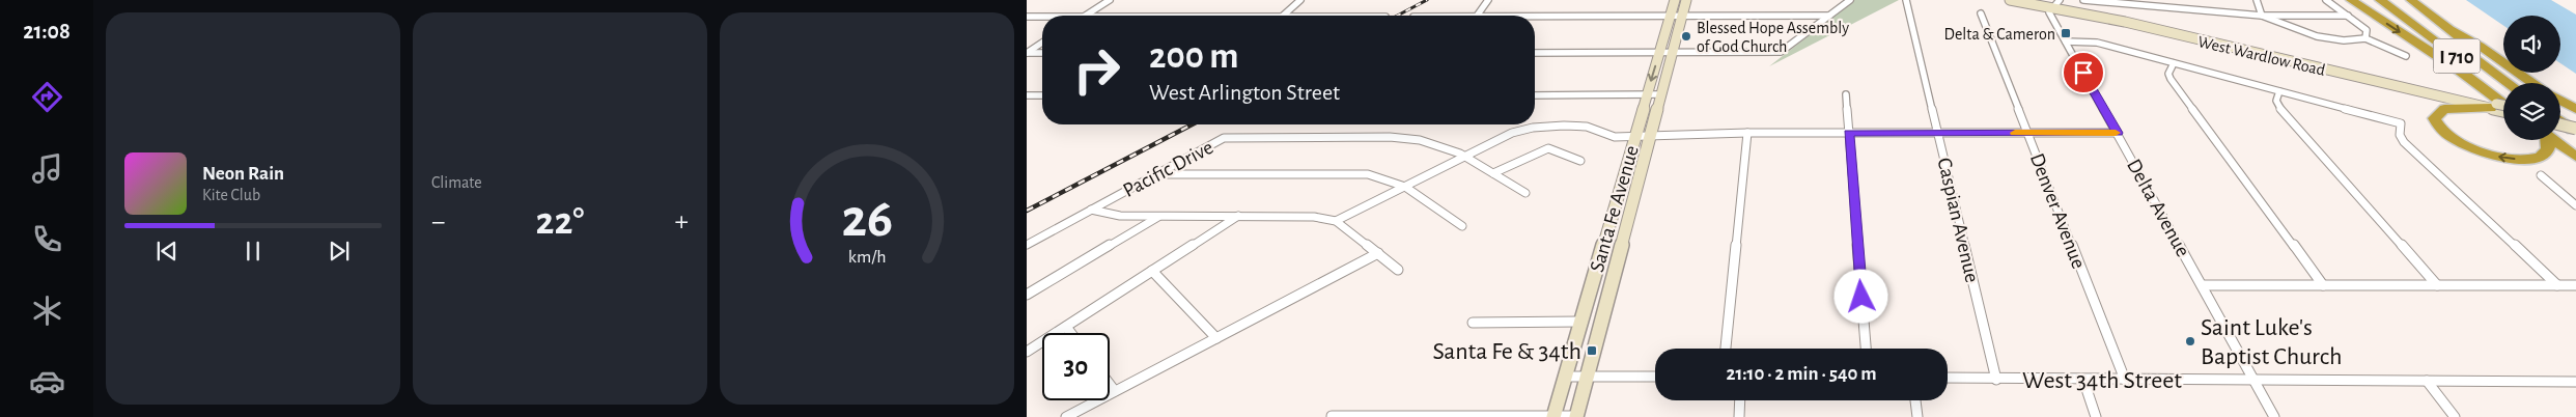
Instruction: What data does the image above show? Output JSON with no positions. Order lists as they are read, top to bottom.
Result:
{
  "streets": {
    "highway": ["I 710"],
    "main road": ["West Wardlow Road", "Santa Fe Avenue"],
    "street": [
      "Pacific Drive",
      "Delta Avenue",
      "Denver Avenue",
      "Caspian Avenue",
      "West 34th Street"
    ]
  },
  "crossings": [
    ["West Wardlow Road", "Delta Avenue"],
    ["Delta Avenue", "West 34th Street"],
    ["Denver Avenue", "West 34th Street"],
    ["Caspian Avenue", "West 34th Street"]
  ],
  "places": {
    "transit": ["Delta & Cameron", "Santa Fe & 34th"],
    "other": ["Blessed Hope Assembly of God Church", "Saint Luke's Baptist Church"]
  },
  "page": {
    "tabs": "21:08",
    "tile": "Climate",
    "turn": ["200 m", "West Arlington Street"],
    "song": ["Neon Rain", "Kite Club"],
    "heat": ["−", "22°", "+"],
    "limit": "30",
    "trip": "21:10 · 2 min · 540 m",
    "gauge": ["26", "km/h"]
  }
}
